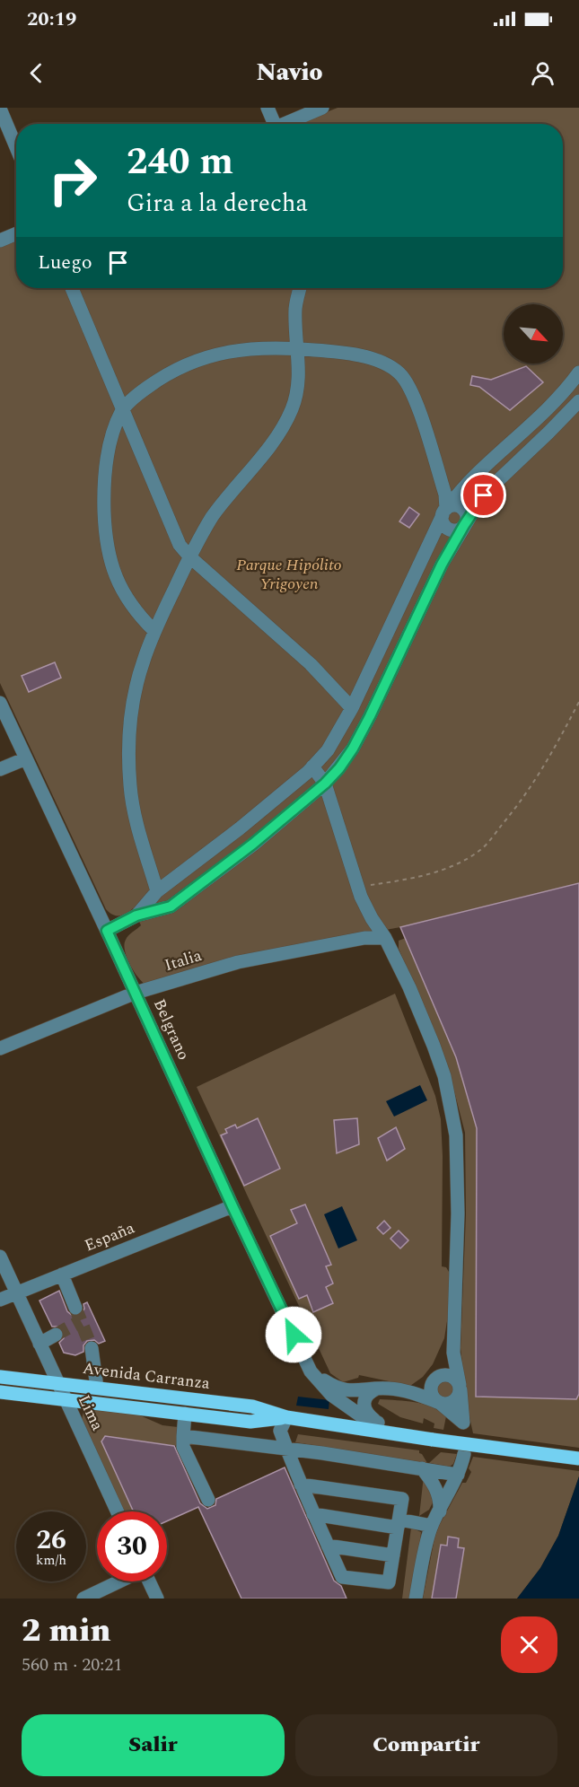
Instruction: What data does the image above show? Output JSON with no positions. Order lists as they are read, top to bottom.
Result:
{
  "streets": {
    "main road": ["Avenida Carranza"],
    "street": [
      "Italia",
      "Belgrano",
      "España",
      "Lima"
    ]
  },
  "crossings": [
    ["Italia", "Belgrano"],
    ["Belgrano", "España"],
    ["Belgrano", "Avenida Carranza"],
    ["España", "Lima"],
    ["Avenida Carranza", "Lima"]
  ],
  "parks": ["Parque Hipólito Yrigoyen"],
  "north": "bottom right",
  "page": {
    "status": "20:19",
    "header": "Navio",
    "turn": ["240 m", "Gira a la derecha"],
    "then": "Luego",
    "speed": "26 km/h",
    "limit": "30",
    "heading": ["2 min", "560 m · 20:21"],
    "buttons": ["Salir", "Compartir"]
  }
}
